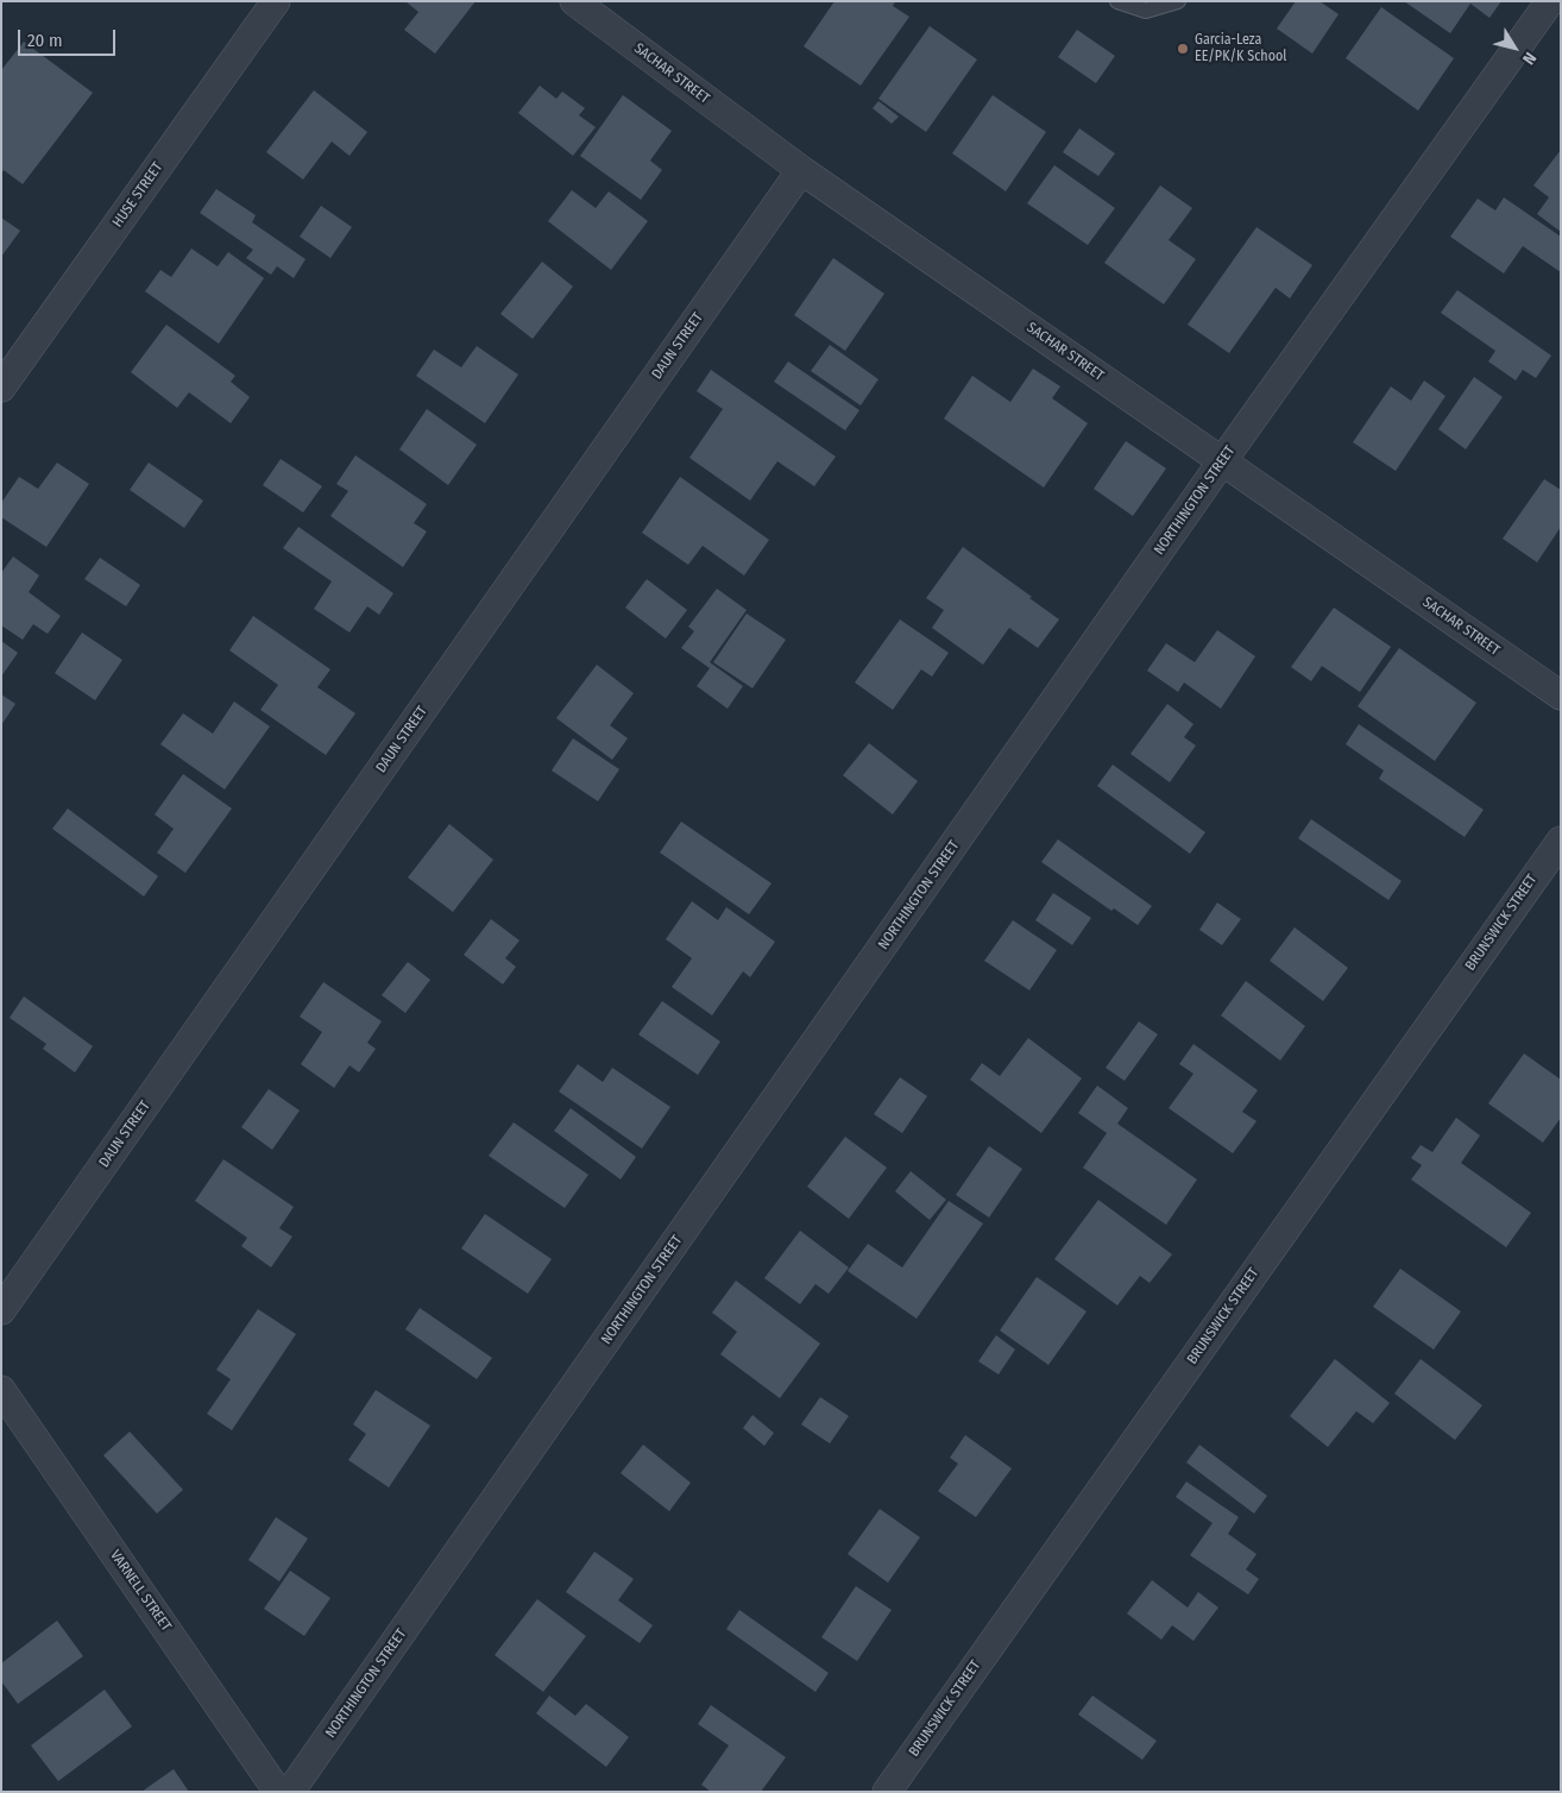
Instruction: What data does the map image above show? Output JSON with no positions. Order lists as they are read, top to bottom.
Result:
{
  "streets": {
    "street": [
      "SACHAR STREET",
      "HUSE STREET",
      "DAUN STREET",
      "NORTHINGTON STREET",
      "BRUNSWICK STREET",
      "VARNELL STREET"
    ]
  },
  "crossings": [
    ["SACHAR STREET", "DAUN STREET"],
    ["SACHAR STREET", "NORTHINGTON STREET"]
  ],
  "places": ["Garcia-Leza EE/PK/K School"],
  "scale_bar": "20 m",
  "north": "bottom right"
}
